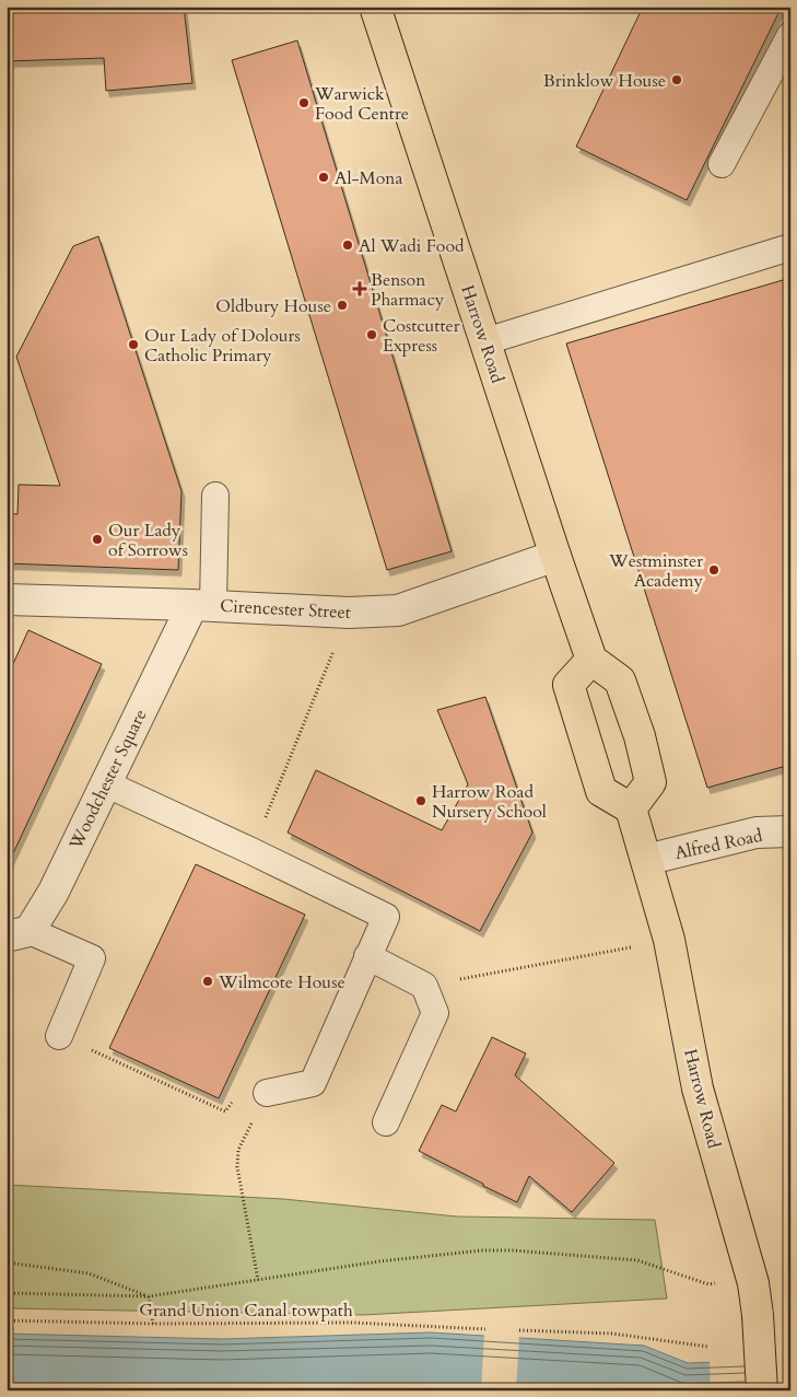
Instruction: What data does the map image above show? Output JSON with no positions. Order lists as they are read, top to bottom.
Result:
{
  "streets": {
    "main road": ["Harrow Road"],
    "street": ["Cirencester Street", "Woodchester Square", "Alfred Road"],
    "path": ["Grand Union Canal towpath"]
  },
  "crossings": [
    ["Harrow Road", "Cirencester Street"],
    ["Harrow Road", "Alfred Road"],
    ["Cirencester Street", "Woodchester Square"]
  ],
  "places": {
    "other": [
      "Brinklow House",
      "Warwick Food Centre",
      "Al-Mona",
      "Al Wadi Food",
      "Oldbury House",
      "Costcutter Express",
      "Our Lady of Dolours Catholic Primary",
      "Our Lady of Sorrows",
      "Westminster Academy",
      "Harrow Road Nursery School",
      "Wilmcote House"
    ],
    "health": ["Benson Pharmacy"]
  }
}
